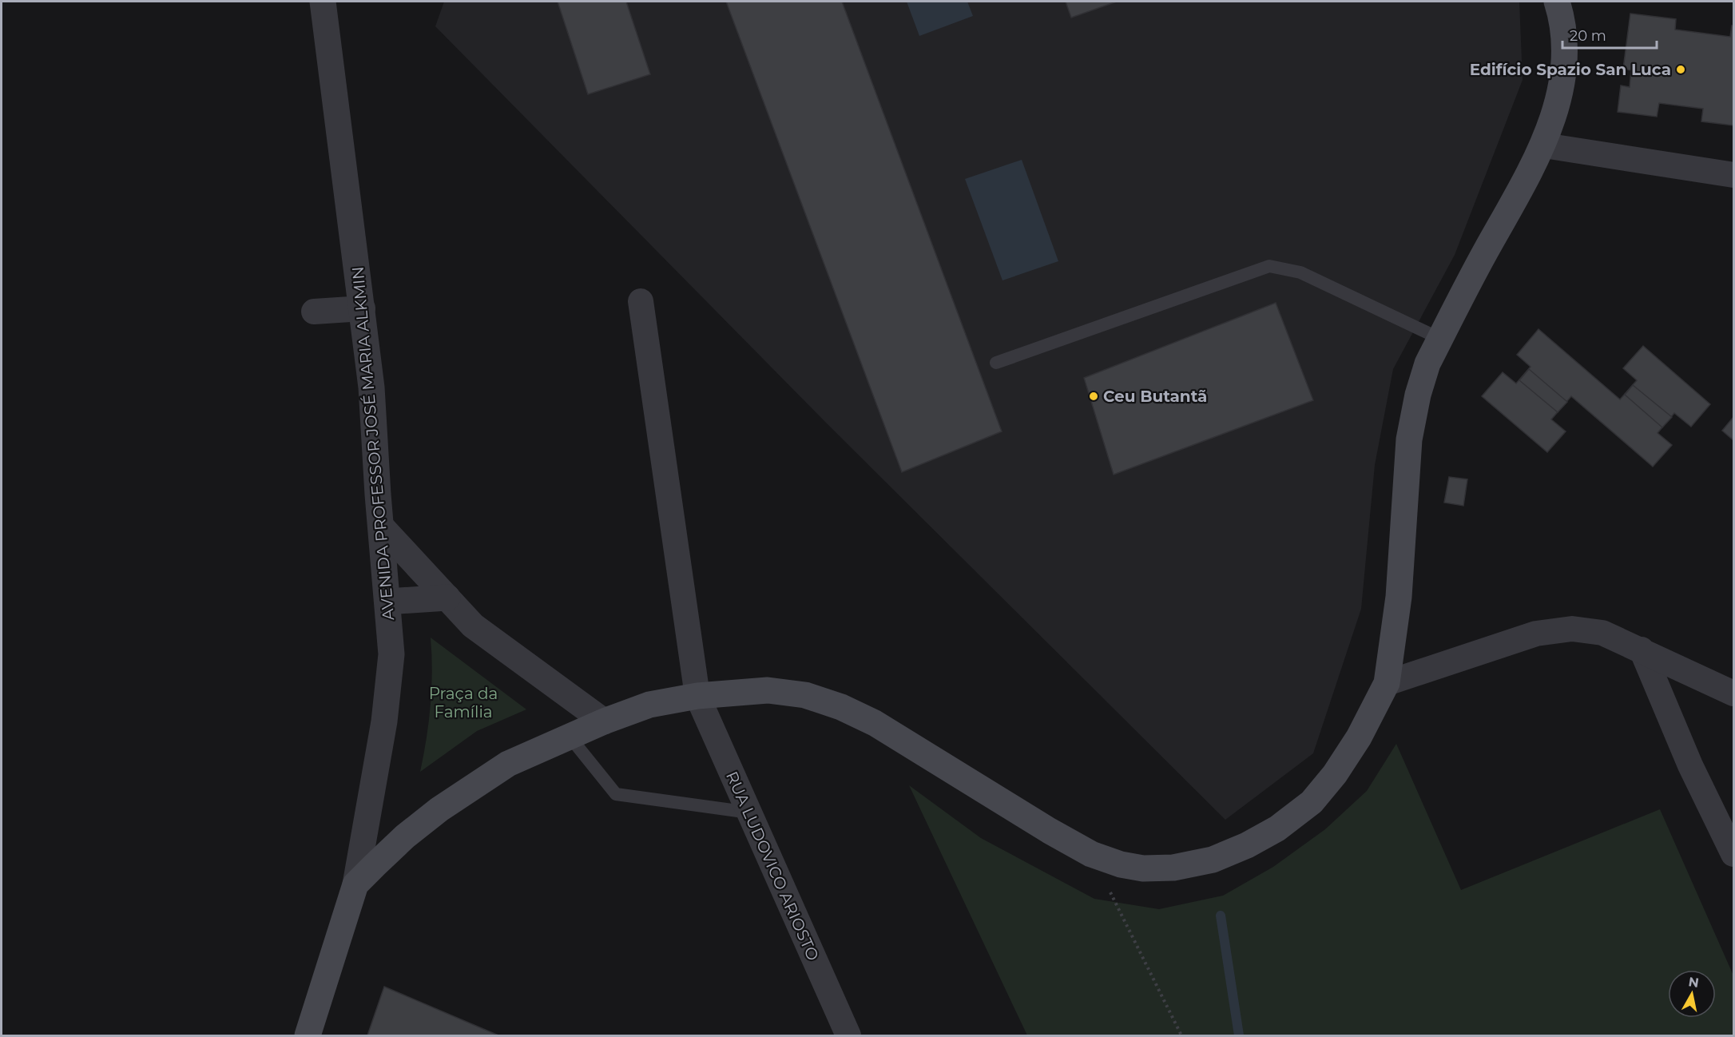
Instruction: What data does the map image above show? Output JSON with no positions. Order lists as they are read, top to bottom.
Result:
{
  "streets": {
    "street": ["AVENIDA PROFESSOR JOSÉ MARIA ALKMIN", "RUA LUDOVICO ARIOSTO"]
  },
  "parks": ["Praça da Família"],
  "places": ["Edifício Spazio San Luca", "Ceu Butantã"],
  "scale_bar": "20 m",
  "north": "top"
}
